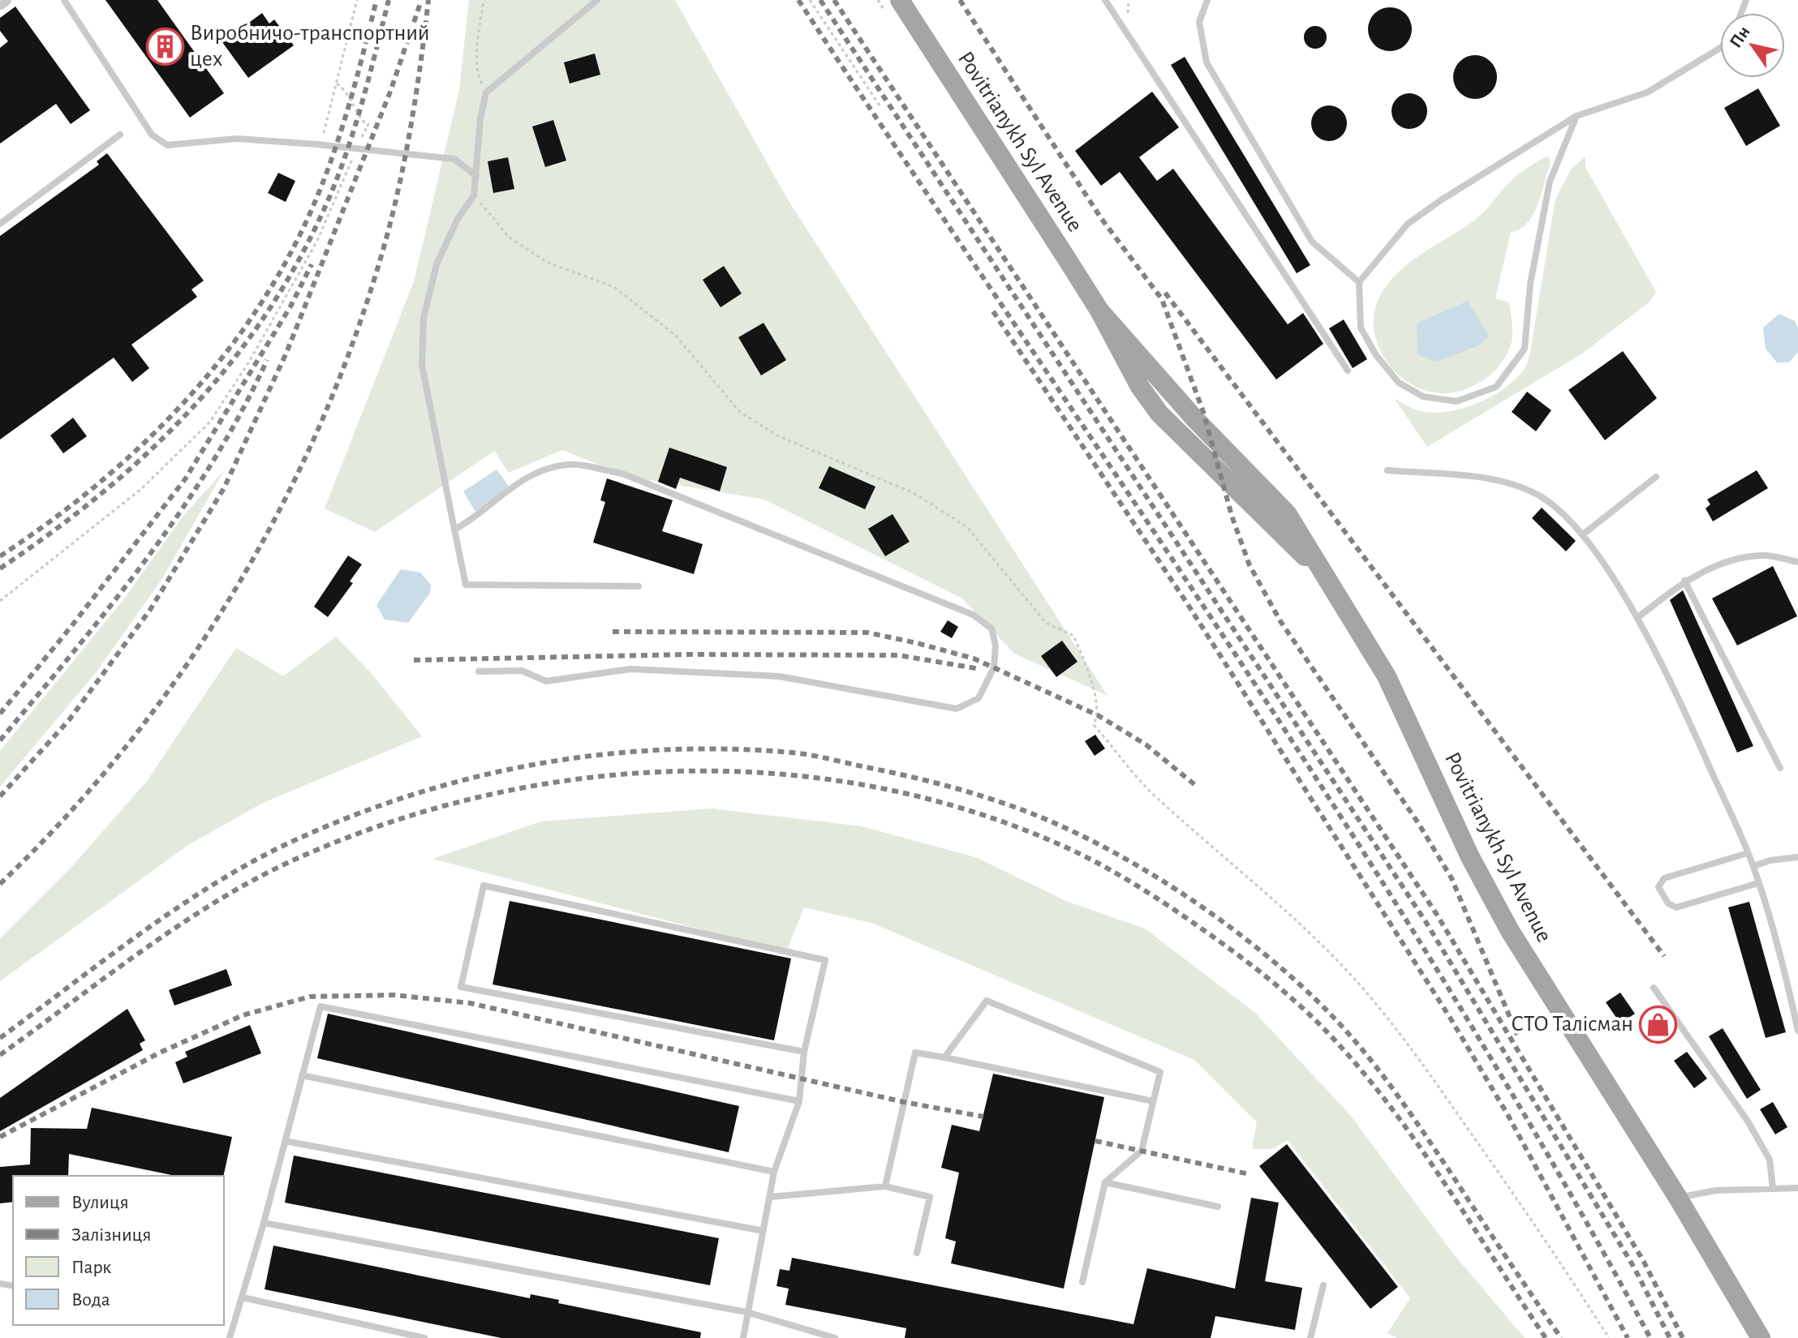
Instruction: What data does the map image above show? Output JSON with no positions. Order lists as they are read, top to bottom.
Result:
{
  "streets": {
    "main road": ["Povitrianykh Syl Avenue"]
  },
  "places": {
    "building": ["Виробничо-транспортний цех"],
    "shop": ["СТО Талісман"]
  },
  "legend": [
    "Вулиця",
    "Залізниця",
    "Парк",
    "Вода"
  ],
  "north": "top left"
}
